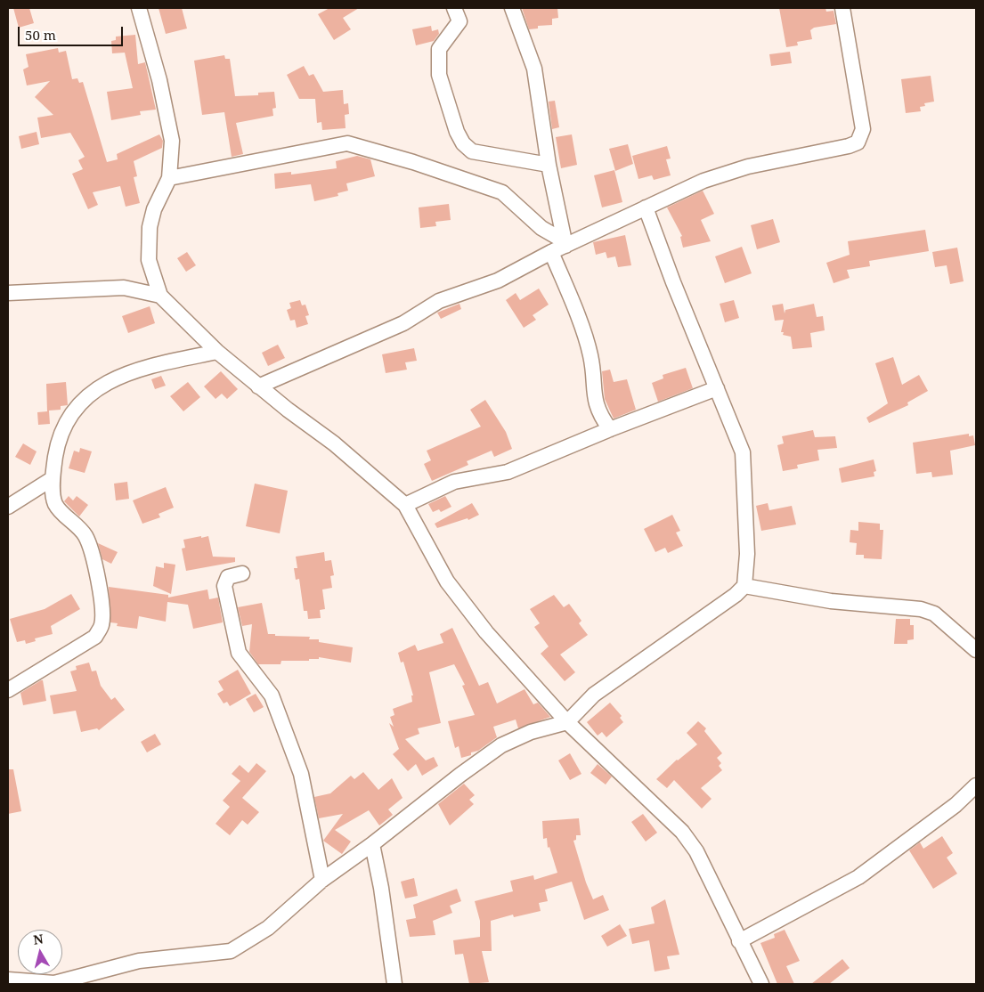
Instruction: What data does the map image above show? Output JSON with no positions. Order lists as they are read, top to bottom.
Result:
{
  "scale_bar": "50 m",
  "north": "top"
}
